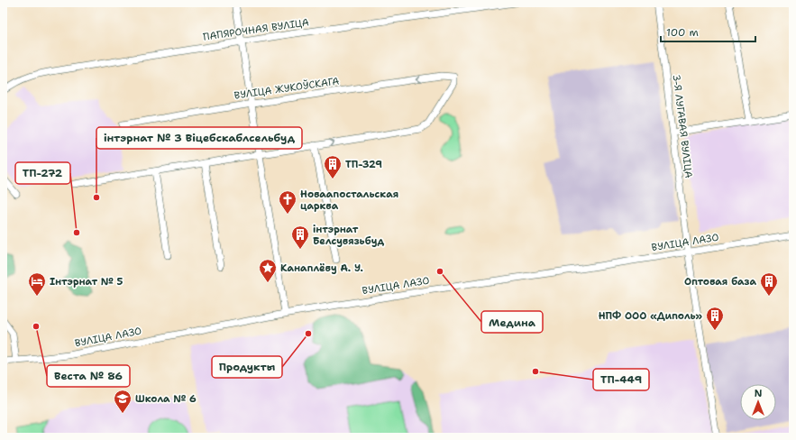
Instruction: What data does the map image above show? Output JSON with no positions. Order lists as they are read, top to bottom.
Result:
{
  "streets": {
    "street": [
      "ПАПЯРОЧНАЯ ВУЛІЦА",
      "ВУЛІЦА ЖУКОЎСКАГА",
      "3-Я ЛУГАВАЯ ВУЛІЦА",
      "ВУЛІЦА ЛАЗО"
    ]
  },
  "crossings": [
    ["3-Я ЛУГАВАЯ ВУЛІЦА", "ВУЛІЦА ЛАЗО"]
  ],
  "places": {
    "building": [
      "ТП-329",
      "інтэрнат Белсувязьбуд",
      "Оптовая база",
      "НПФ ООО «Диполь»"
    ],
    "other": [
      "інтэрнат № 3 Віцебскаблсельбуд",
      "ТП-272",
      "Медина",
      "Веста № 86",
      "Продукты",
      "ТП-449"
    ],
    "church": ["Новаапостальская царква"],
    "place": ["Канаплёву А. У."],
    "hotel": ["Інтэрнат № 5"],
    "school or university": ["Школа № 6"]
  },
  "scale_bar": "100 m",
  "north": "top"
}
